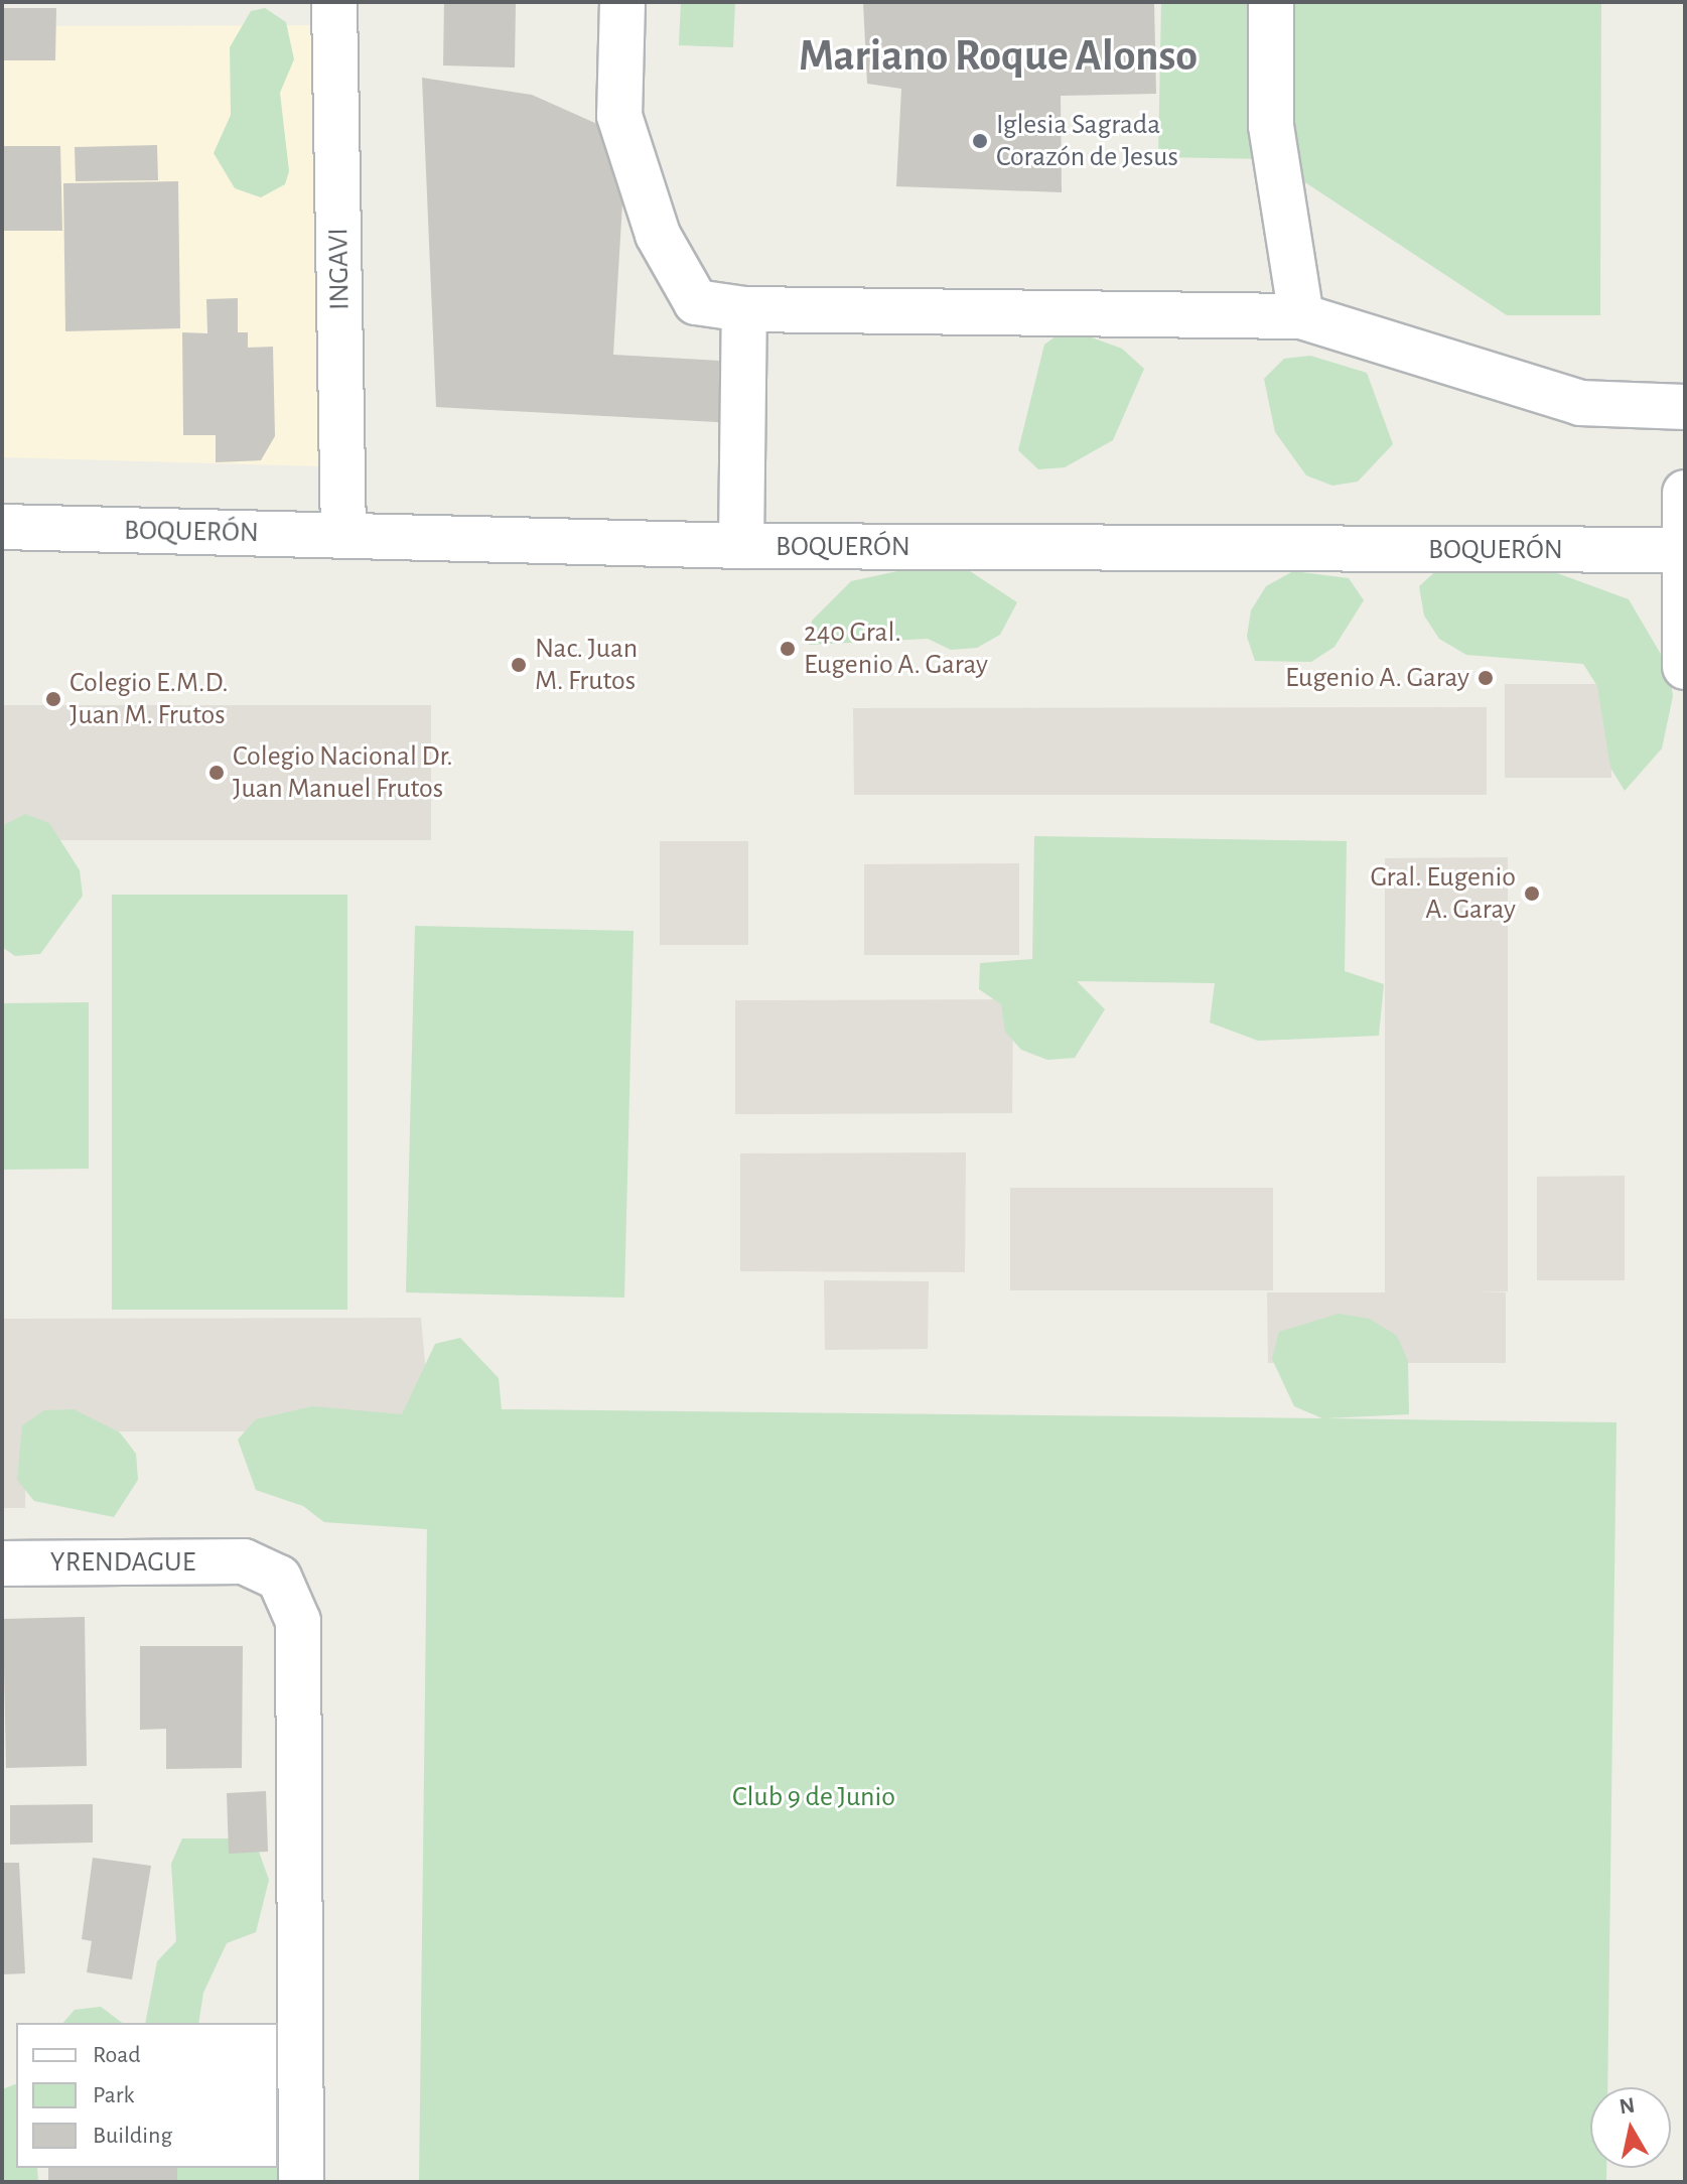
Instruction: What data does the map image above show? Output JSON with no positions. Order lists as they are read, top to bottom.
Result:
{
  "streets": {
    "street": ["INGAVI", "BOQUERÓN", "YRENDAGUE"]
  },
  "crossings": [
    ["INGAVI", "BOQUERÓN"]
  ],
  "districts": ["Mariano Roque Alonso"],
  "parks": ["Club 9 de Junio"],
  "places": [
    "Iglesia Sagrada Corazón de Jesus",
    "240 Gral. Eugenio A. Garay",
    "Nac. Juan M. Frutos",
    "Eugenio A. Garay",
    "Colegio E.M.D. Juan M. Frutos",
    "Colegio Nacional Dr. Juan Manuel Frutos",
    "Gral. Eugenio A. Garay"
  ],
  "legend": ["Road", "Park", "Building"],
  "north": "top"
}
